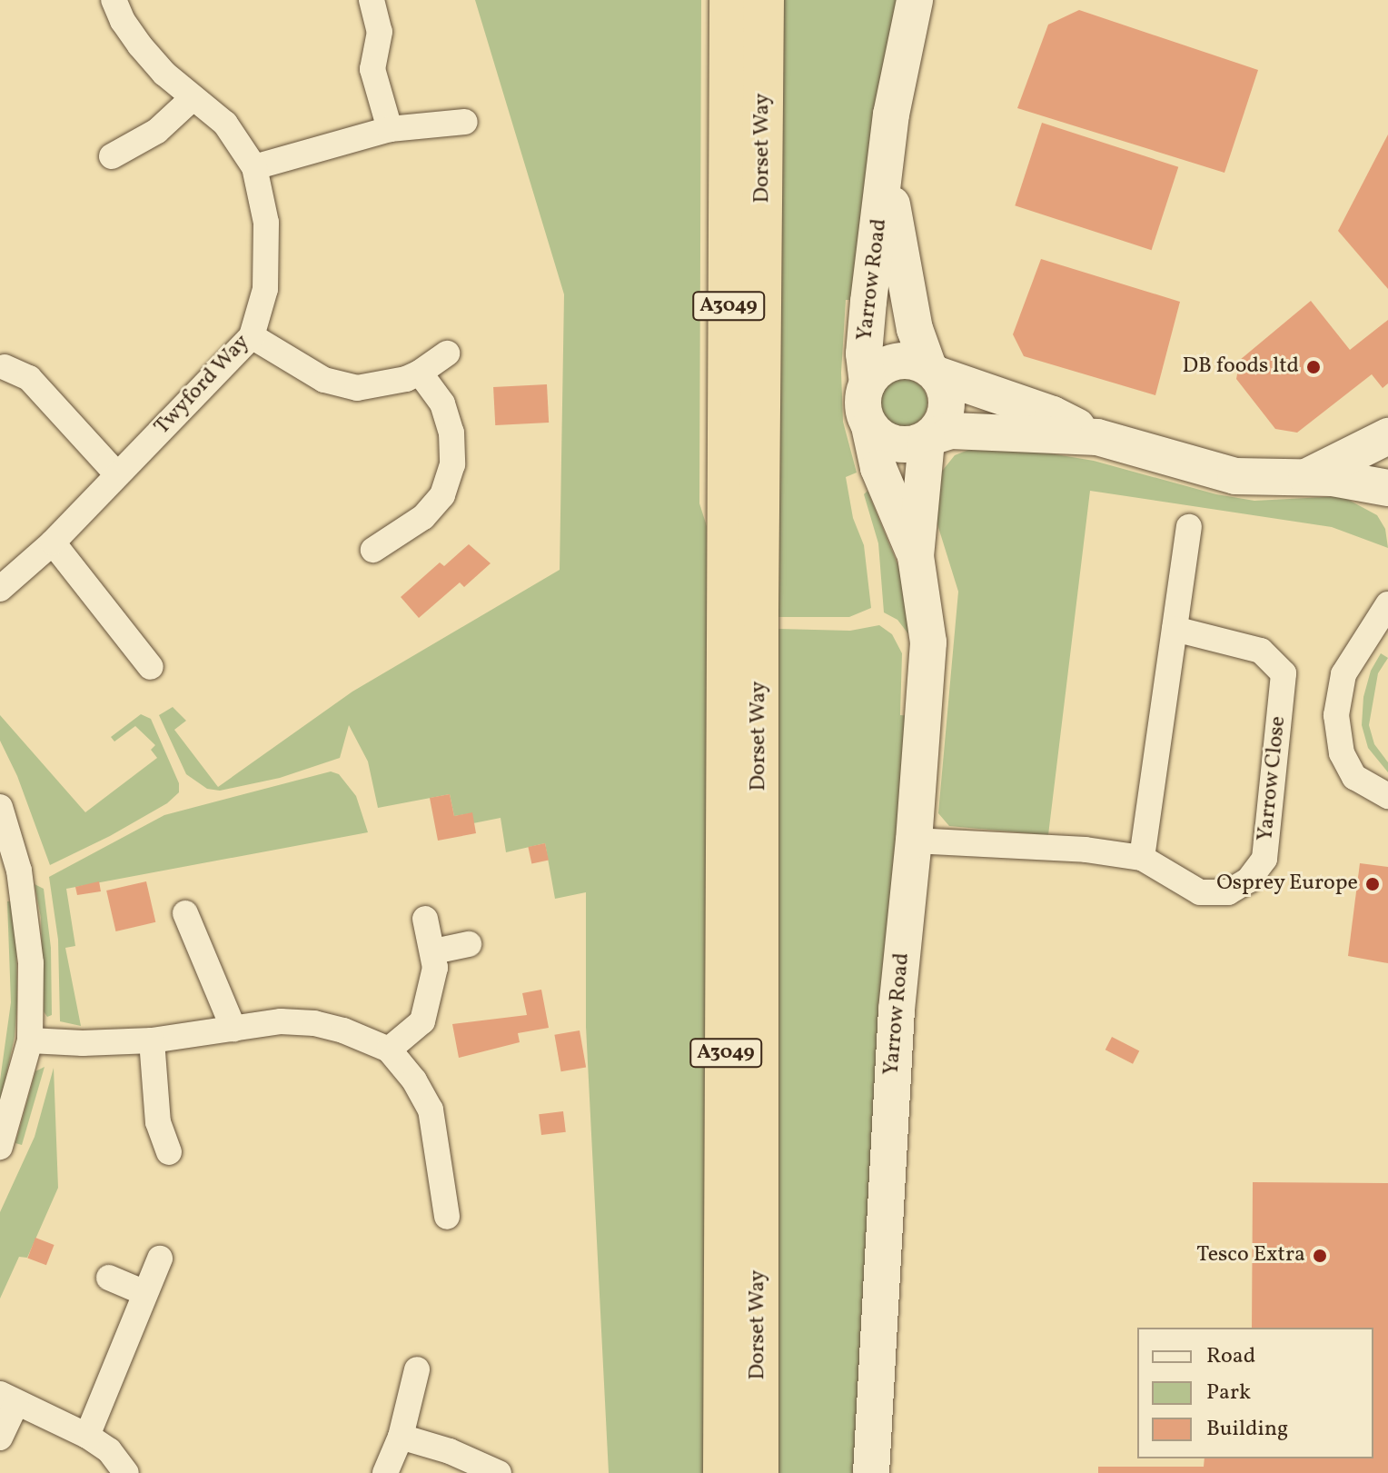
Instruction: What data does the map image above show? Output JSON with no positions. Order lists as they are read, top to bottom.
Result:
{
  "streets": {
    "highway": ["Dorset Way", "A3049"],
    "street": ["Yarrow Road", "Twyford Way", "Yarrow Close"]
  },
  "crossings": [
    ["Yarrow Road", "Yarrow Close"]
  ],
  "places": ["DB foods ltd", "Osprey Europe", "Tesco Extra"],
  "legend": ["Road", "Park", "Building"]
}
